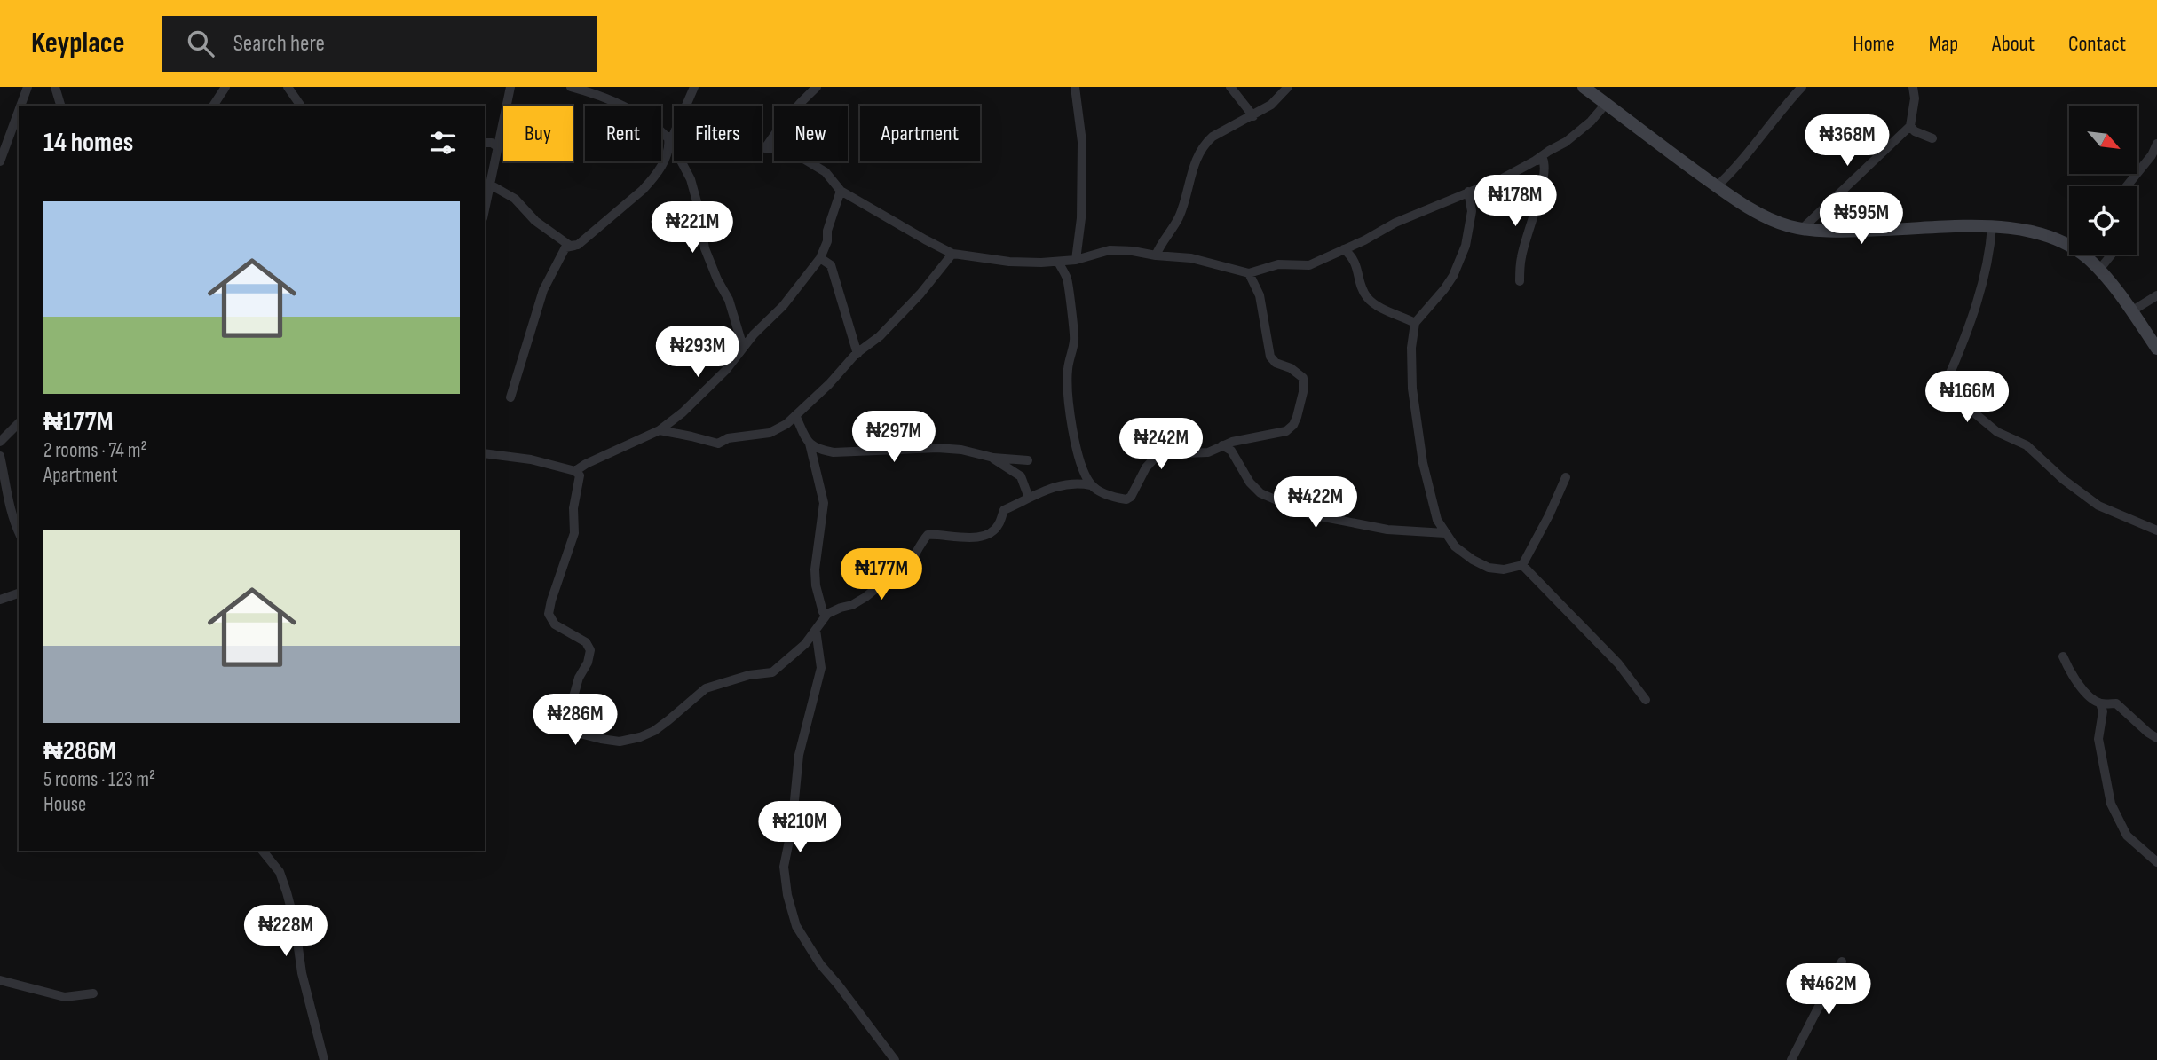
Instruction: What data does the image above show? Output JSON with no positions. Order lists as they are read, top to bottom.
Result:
{
  "north": "bottom right",
  "page": {
    "header": "Keyplace",
    "search": "Search here",
    "nav": [
      "Home",
      "Map",
      "About",
      "Contact"
    ],
    "chip": [
      "Buy",
      "Rent",
      "Filters",
      "New",
      "Apartment"
    ],
    "heading": "14 homes",
    "price": [
      "₦368M",
      "₦178M",
      "₦595M",
      "₦221M",
      "₦293M",
      "₦166M",
      "₦297M",
      "₦242M",
      "₦422M",
      "₦177M",
      "₦286M",
      "₦210M",
      "₦228M",
      "₦462M"
    ],
    "list": [
      {
        "name": "₦177M",
        "note": "2 rooms · 74 m² · Apartment"
      },
      {
        "name": "₦286M",
        "note": "5 rooms · 123 m² · House"
      }
    ]
  }
}
